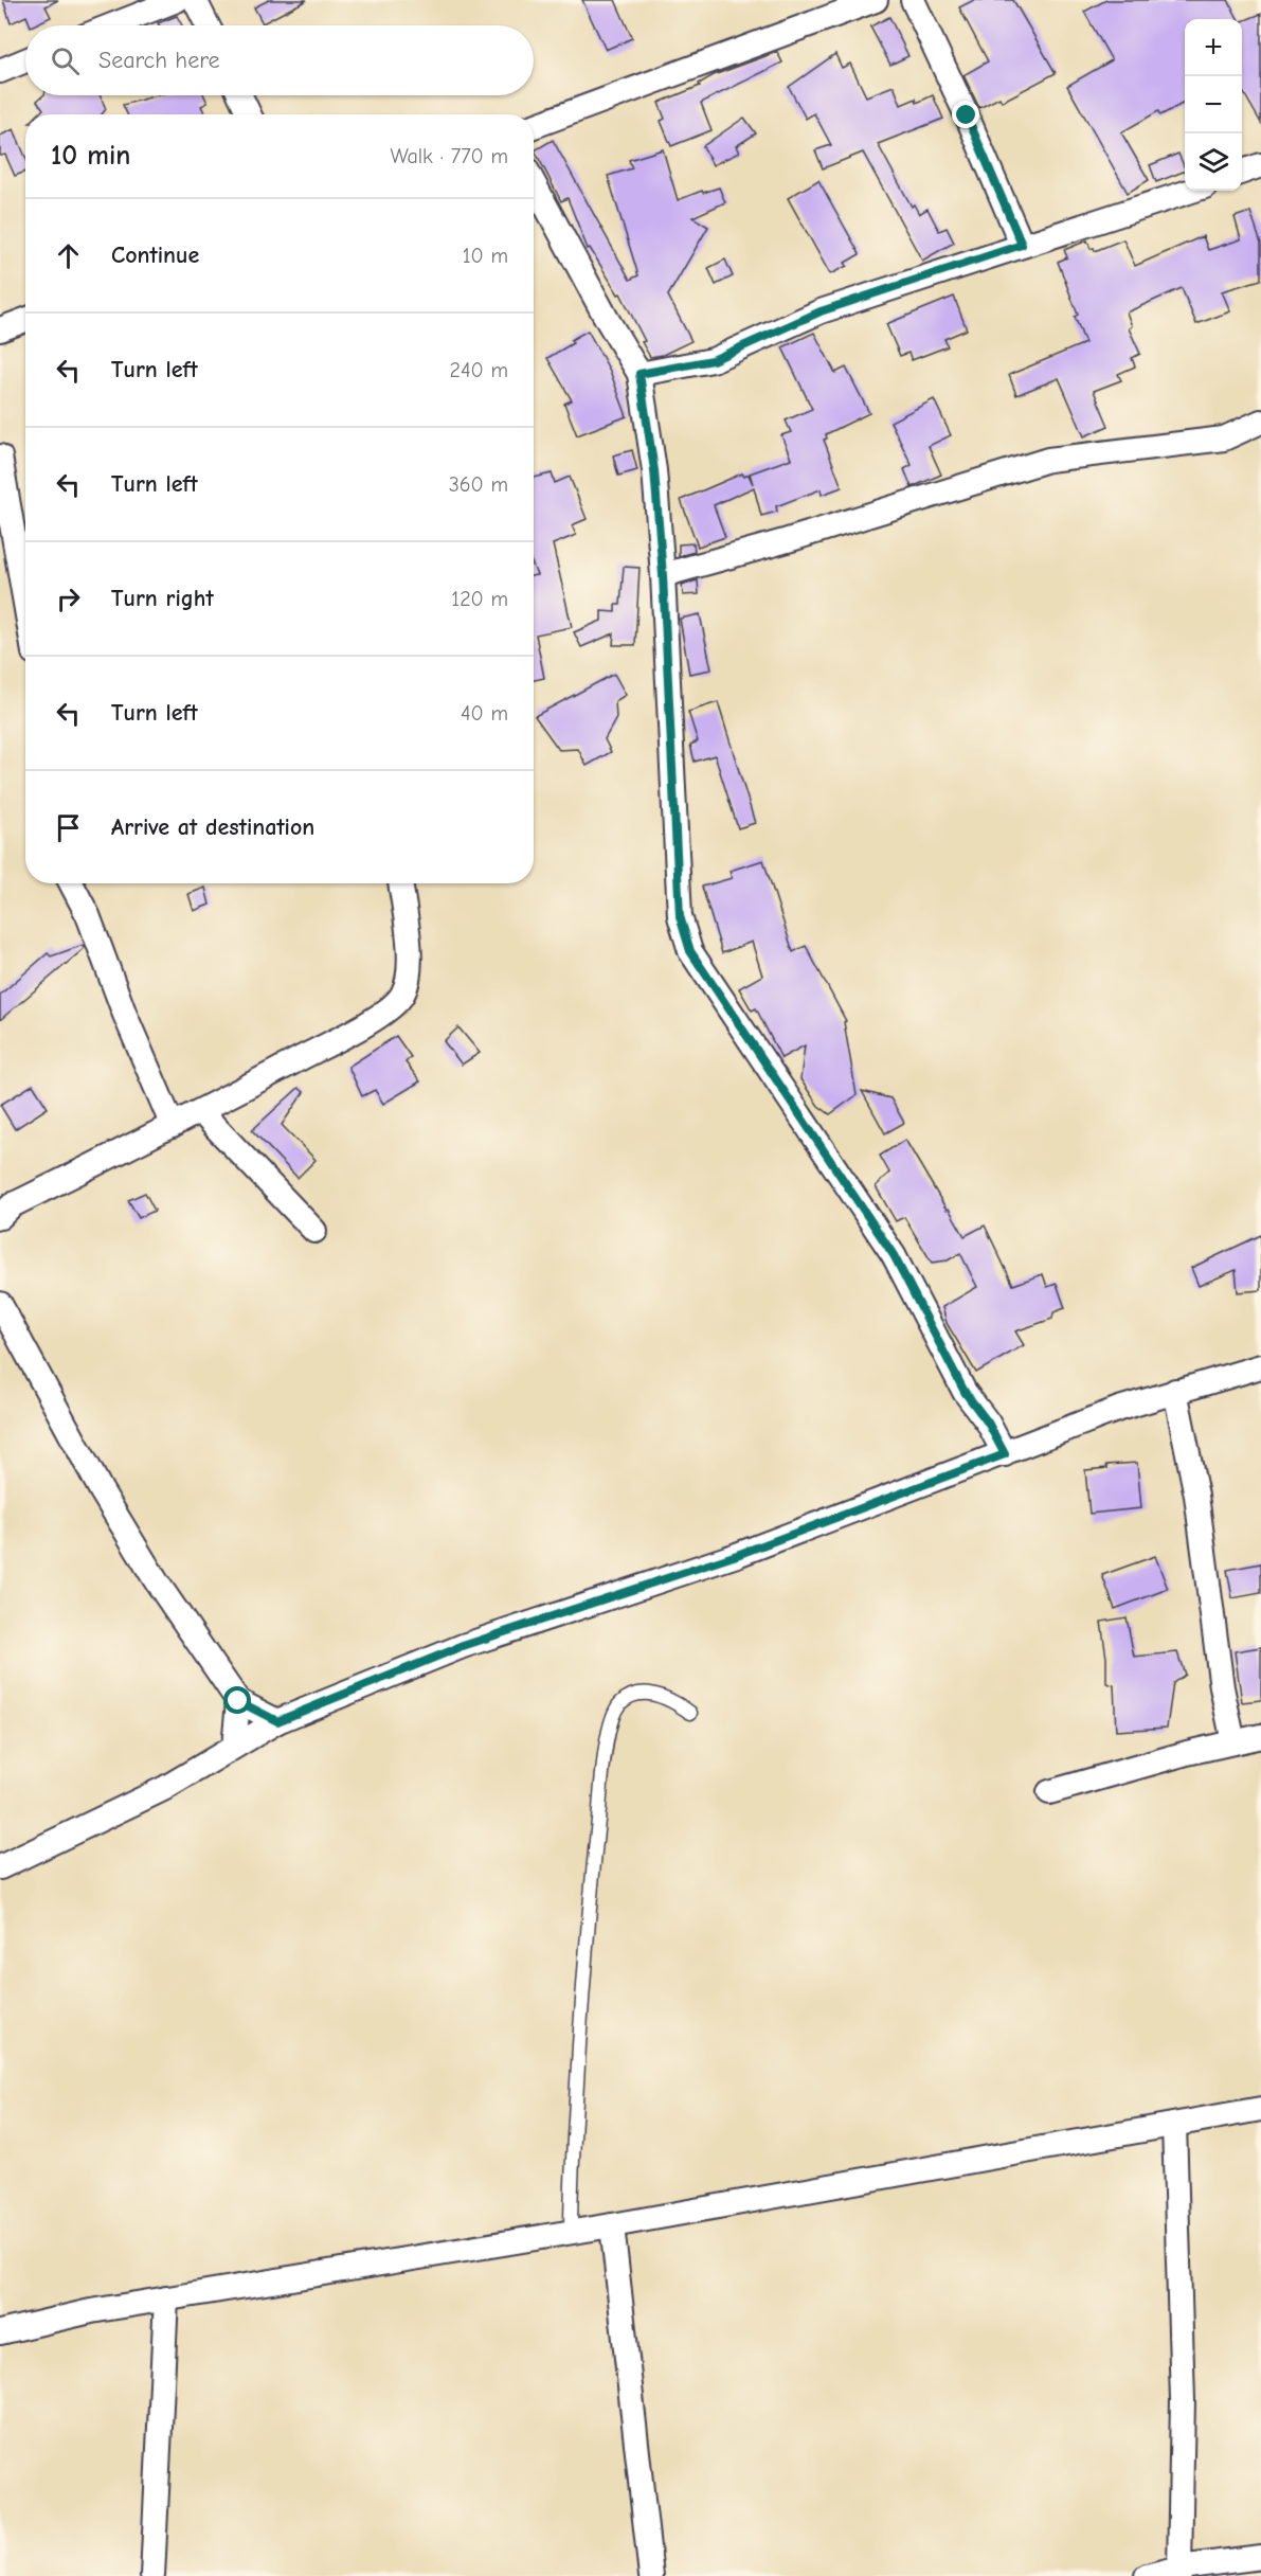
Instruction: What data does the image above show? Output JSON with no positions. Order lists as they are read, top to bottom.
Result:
{
  "page": {
    "map_buttons": ["+", "−"],
    "search": "Search here",
    "heading": ["10 min", "Walk · 770 m"],
    "list": [
      ["Continue", "10 m"],
      ["Turn left", "240 m"],
      ["Turn left", "360 m"],
      ["Turn right", "120 m"],
      ["Turn left", "40 m"],
      "Arrive at destination"
    ]
  }
}
